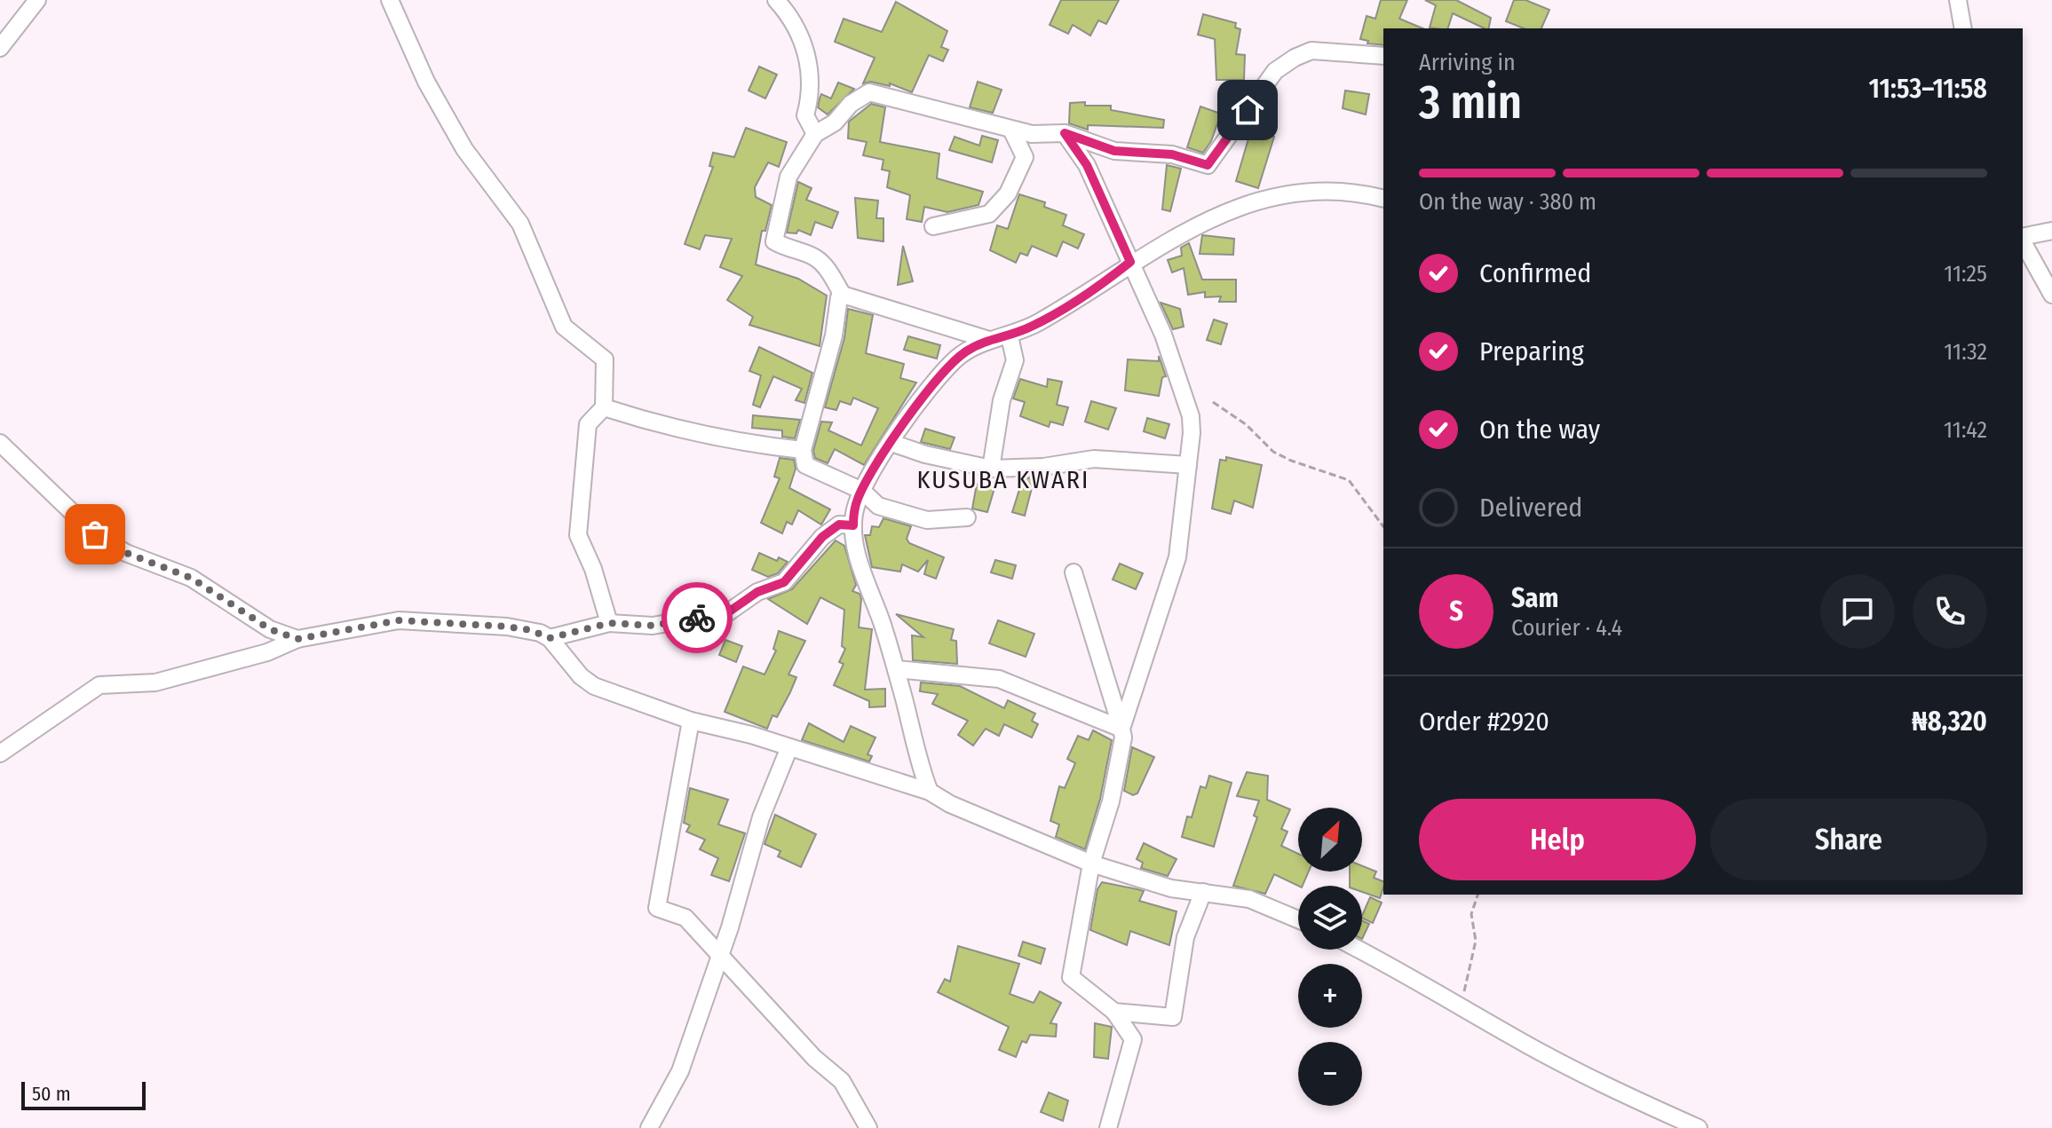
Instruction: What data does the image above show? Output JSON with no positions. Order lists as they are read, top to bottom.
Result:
{
  "districts": ["KUSUBA KWARI"],
  "scale_bar": "50 m",
  "north": "top right",
  "page": {
    "heading": ["3 min", "Arriving in", "11:53–11:58"],
    "panel": [
      "Sam",
      "Courier · 4.4",
      "Order #2920",
      "₦8,320"
    ],
    "bar": "On the way · 380 m",
    "list": [
      ["Confirmed", "11:25"],
      ["Preparing", "11:32"],
      ["On the way", "11:42"],
      "Delivered"
    ],
    "round": "S",
    "buttons": ["Help", "Share"],
    "map_buttons": ["+", "−"],
    "scale": "50 m"
  }
}
